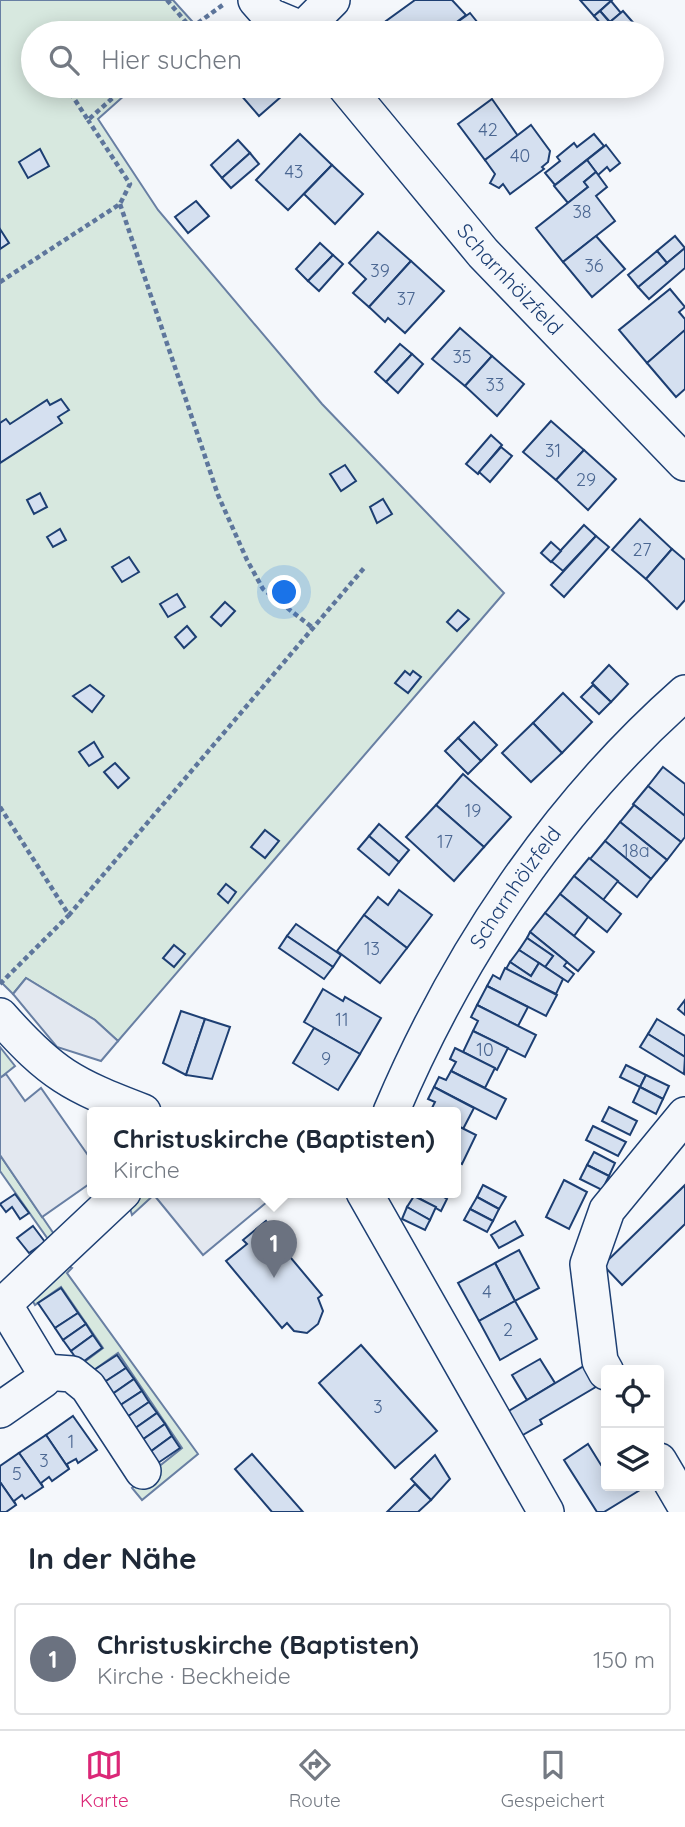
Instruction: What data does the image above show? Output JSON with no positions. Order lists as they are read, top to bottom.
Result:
{
  "streets": {
    "street": ["Scharnhölzfeld"]
  },
  "house_numbers": [
    "42",
    "40",
    "43",
    "38",
    "36",
    "39",
    "37",
    "35",
    "33",
    "31",
    "29",
    "27",
    "19",
    "17",
    "18a",
    "13",
    "11",
    "10",
    "9",
    "4",
    "2",
    "3",
    "1",
    "3",
    "5"
  ],
  "page": {
    "search": "Hier suchen",
    "popup": ["Christuskirche (Baptisten)", "Kirche"],
    "pins": "1",
    "heading": "In der Nähe",
    "list": [
      {
        "mark": "1",
        "name": "Christuskirche (Baptisten)",
        "note": "Kirche · Beckheide",
        "value": "150 m"
      }
    ],
    "nav": ["Karte", "Route", "Gespeichert"]
  }
}
